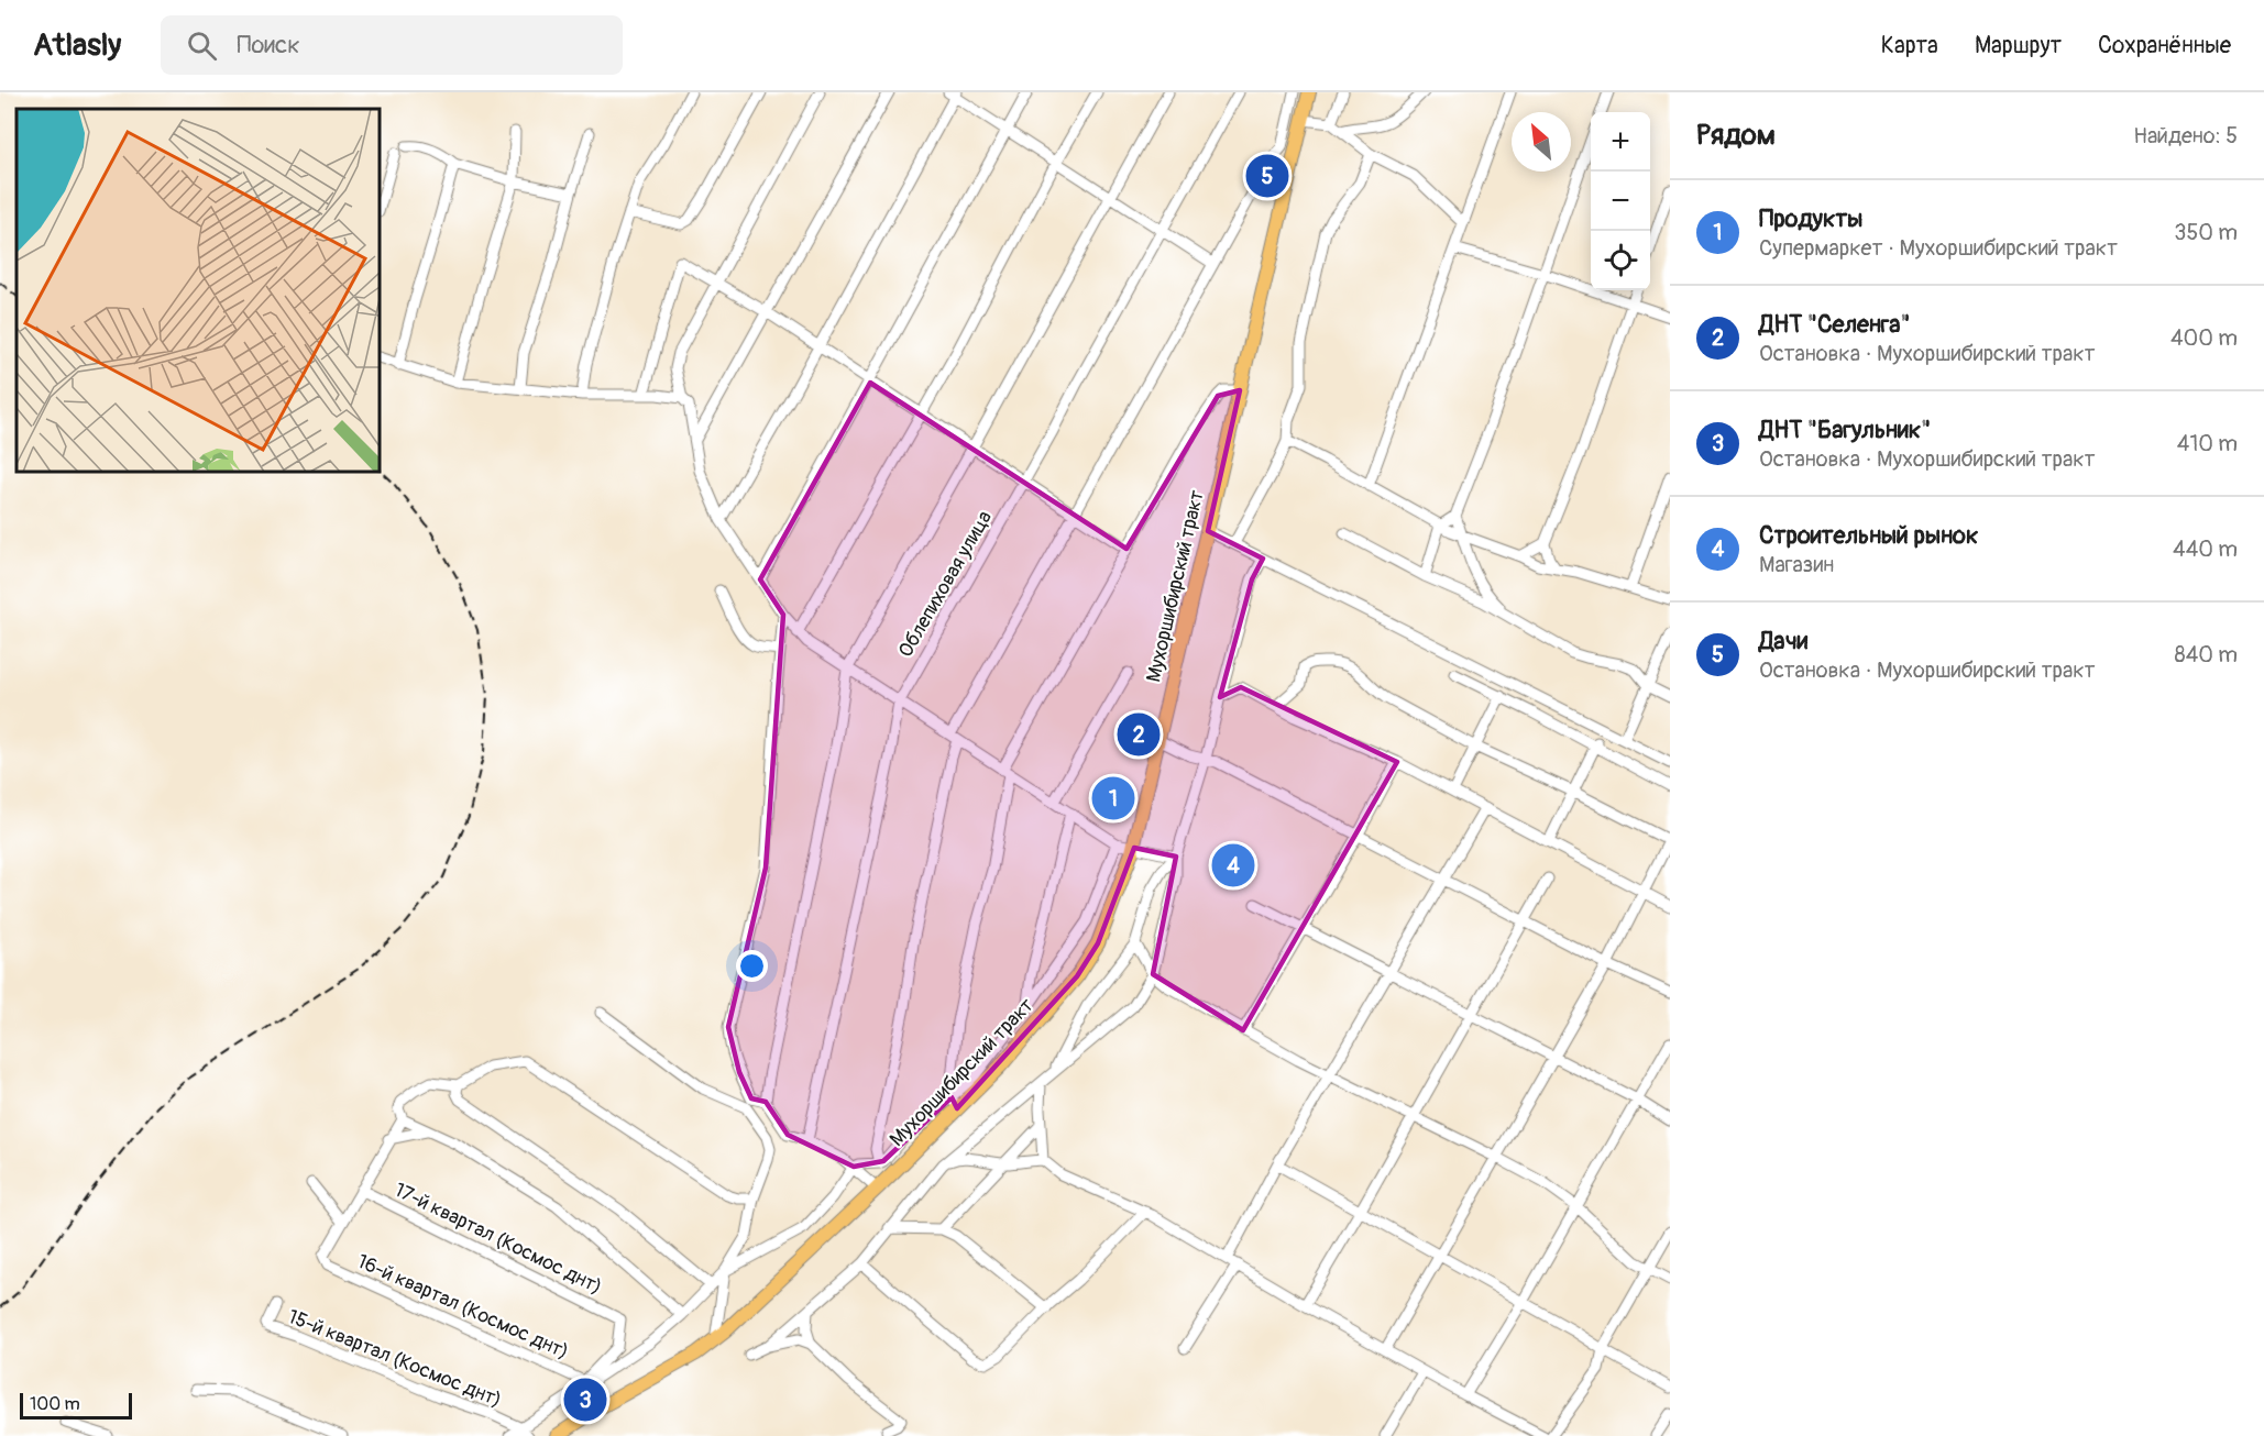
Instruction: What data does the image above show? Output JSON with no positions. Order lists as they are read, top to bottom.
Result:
{
  "streets": {
    "main road": ["Мухоршибирский тракт"],
    "street": [
      "Облепиховая улица",
      "17-й квартал (Космос днт)",
      "16-й квартал (Космос днт)",
      "15-й квартал (Космос днт)"
    ]
  },
  "crossings": [
    ["17-й квартал (Космос днт)", "16-й квартал (Космос днт)"]
  ],
  "scale_bar": "100 m",
  "north": "top left",
  "page": {
    "header": "Atlasly",
    "search": "Поиск",
    "nav": ["Карта", "Маршрут", "Сохранённые"],
    "heading": ["Рядом", "Найдено: 5"],
    "map_buttons": ["+", "−"],
    "pins": [
      "5",
      "2",
      "1",
      "4",
      "3"
    ],
    "list": [
      {
        "mark": "1",
        "name": "Продукты",
        "note": "Супермаркет · Мухоршибирский тракт",
        "value": "350 m"
      },
      {
        "mark": "2",
        "name": "ДНТ \"Селенга\"",
        "note": "Остановка · Мухоршибирский тракт",
        "value": "400 m"
      },
      {
        "mark": "3",
        "name": "ДНТ \"Багульник\"",
        "note": "Остановка · Мухоршибирский тракт",
        "value": "410 m"
      },
      {
        "mark": "4",
        "name": "Строительный рынок",
        "note": "Магазин",
        "value": "440 m"
      },
      {
        "mark": "5",
        "name": "Дачи",
        "note": "Остановка · Мухоршибирский тракт",
        "value": "840 m"
      }
    ],
    "scale": "100 m"
  }
}
